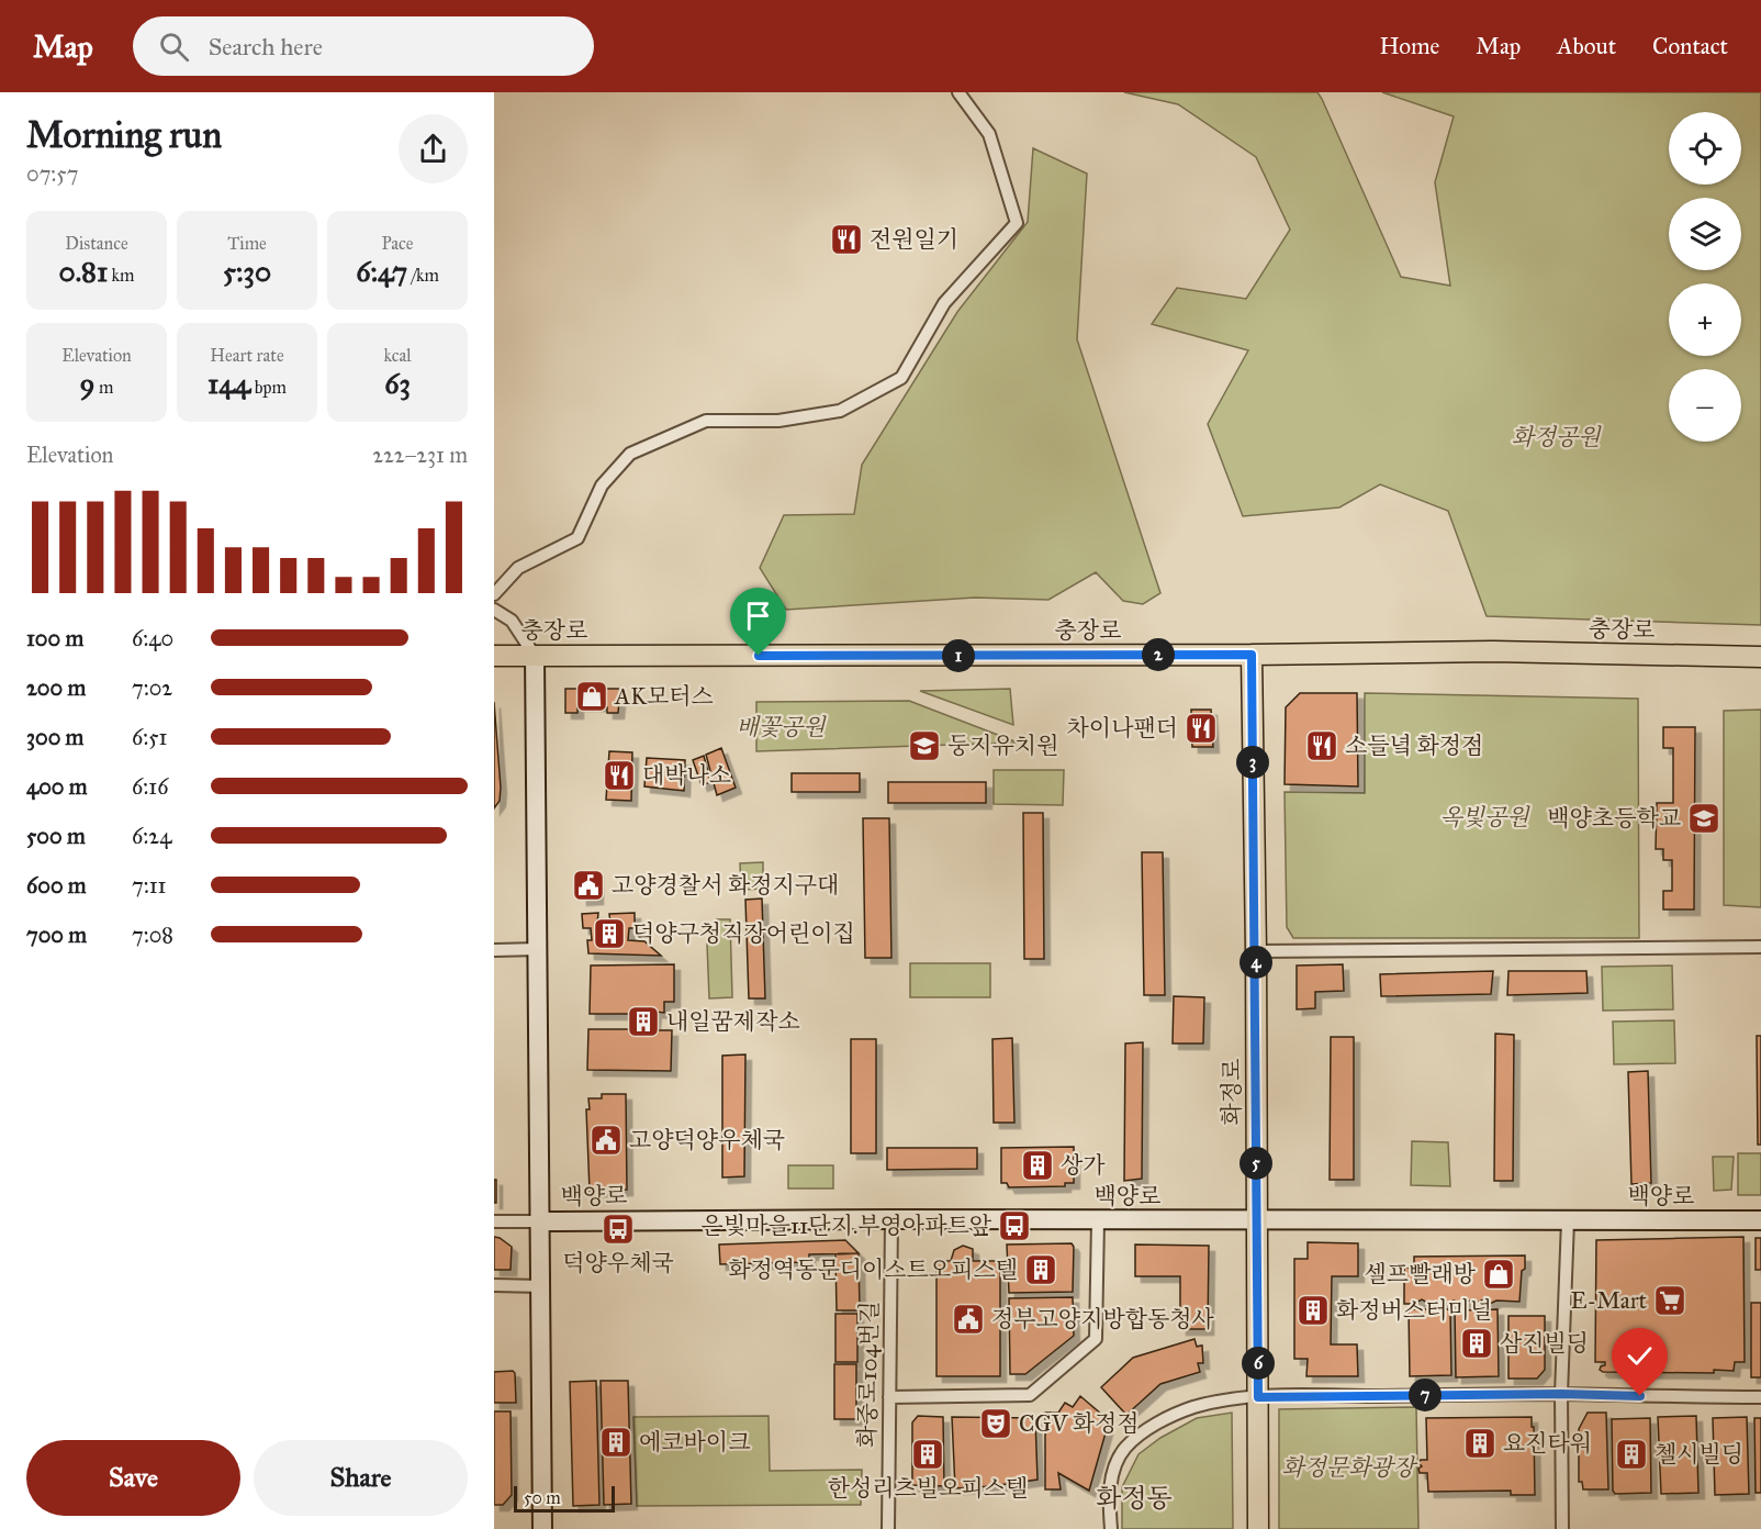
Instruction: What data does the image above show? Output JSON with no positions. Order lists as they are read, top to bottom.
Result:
{
  "streets": {
    "main road": ["충장로", "화정로"],
    "street": ["백양로", "화중로104번길"]
  },
  "crossings": [
    ["충장로", "화정로"],
    ["화정로", "백양로"],
    ["백양로", "화중로104번길"]
  ],
  "districts": ["화정동"],
  "parks": [
    "화정공원",
    "배꽃공원",
    "옥빛공원",
    "화정문화광장"
  ],
  "places": {
    "restaurant": [
      "전원일기",
      "차이나팬더",
      "소들녘 화정점",
      "대박나소"
    ],
    "shop": ["AK모터스", "셀프빨래방"],
    "school or university": ["둥지유치원", "백양초등학교"],
    "public building": ["고양경찰서 화정지구대", "고양덕양우체국", "정부고양지방합동청사"],
    "building": [
      "덕양구청직장어린이집",
      "내일꿈제작소",
      "상가",
      "화정역동문디이스트오피스텔",
      "화정버스터미널",
      "삼진빌딩",
      "에코바이크",
      "요진타워",
      "한성리츠빌오피스텔",
      "첼시빌딩"
    ],
    "bus stop": ["은빛마을11단지.부영아파트앞", "덕양우체국"],
    "supermarket": ["E-Mart"],
    "theatre": ["CGV 화정점"]
  },
  "scale_bar": "50 m",
  "page": {
    "header": "Map",
    "search": "Search here",
    "nav": [
      "Home",
      "Map",
      "About",
      "Contact"
    ],
    "heading": ["Morning run", "07:57"],
    "map_buttons": ["+", "−"],
    "stats": [
      ["Distance", "0.81 km"],
      ["Time", "5:30"],
      ["Pace", "6:47 /km"],
      ["Elevation", "9 m"],
      ["Heart rate", "144 bpm"],
      ["kcal", "63"]
    ],
    "chart": ["Elevation", "222–231 m"],
    "list": [
      {
        "name": "100 m",
        "note": "6:40"
      },
      {
        "name": "200 m",
        "note": "7:02"
      },
      {
        "name": "300 m",
        "note": "6:51"
      },
      {
        "name": "400 m",
        "note": "6:16"
      },
      {
        "name": "500 m",
        "note": "6:24"
      },
      {
        "name": "600 m",
        "note": "7:11"
      },
      {
        "name": "700 m",
        "note": "7:08"
      }
    ],
    "pins": [
      "2",
      "1",
      "3",
      "4",
      "5",
      "6",
      "7"
    ],
    "buttons": ["Save", "Share"],
    "scale": "50 m"
  }
}
